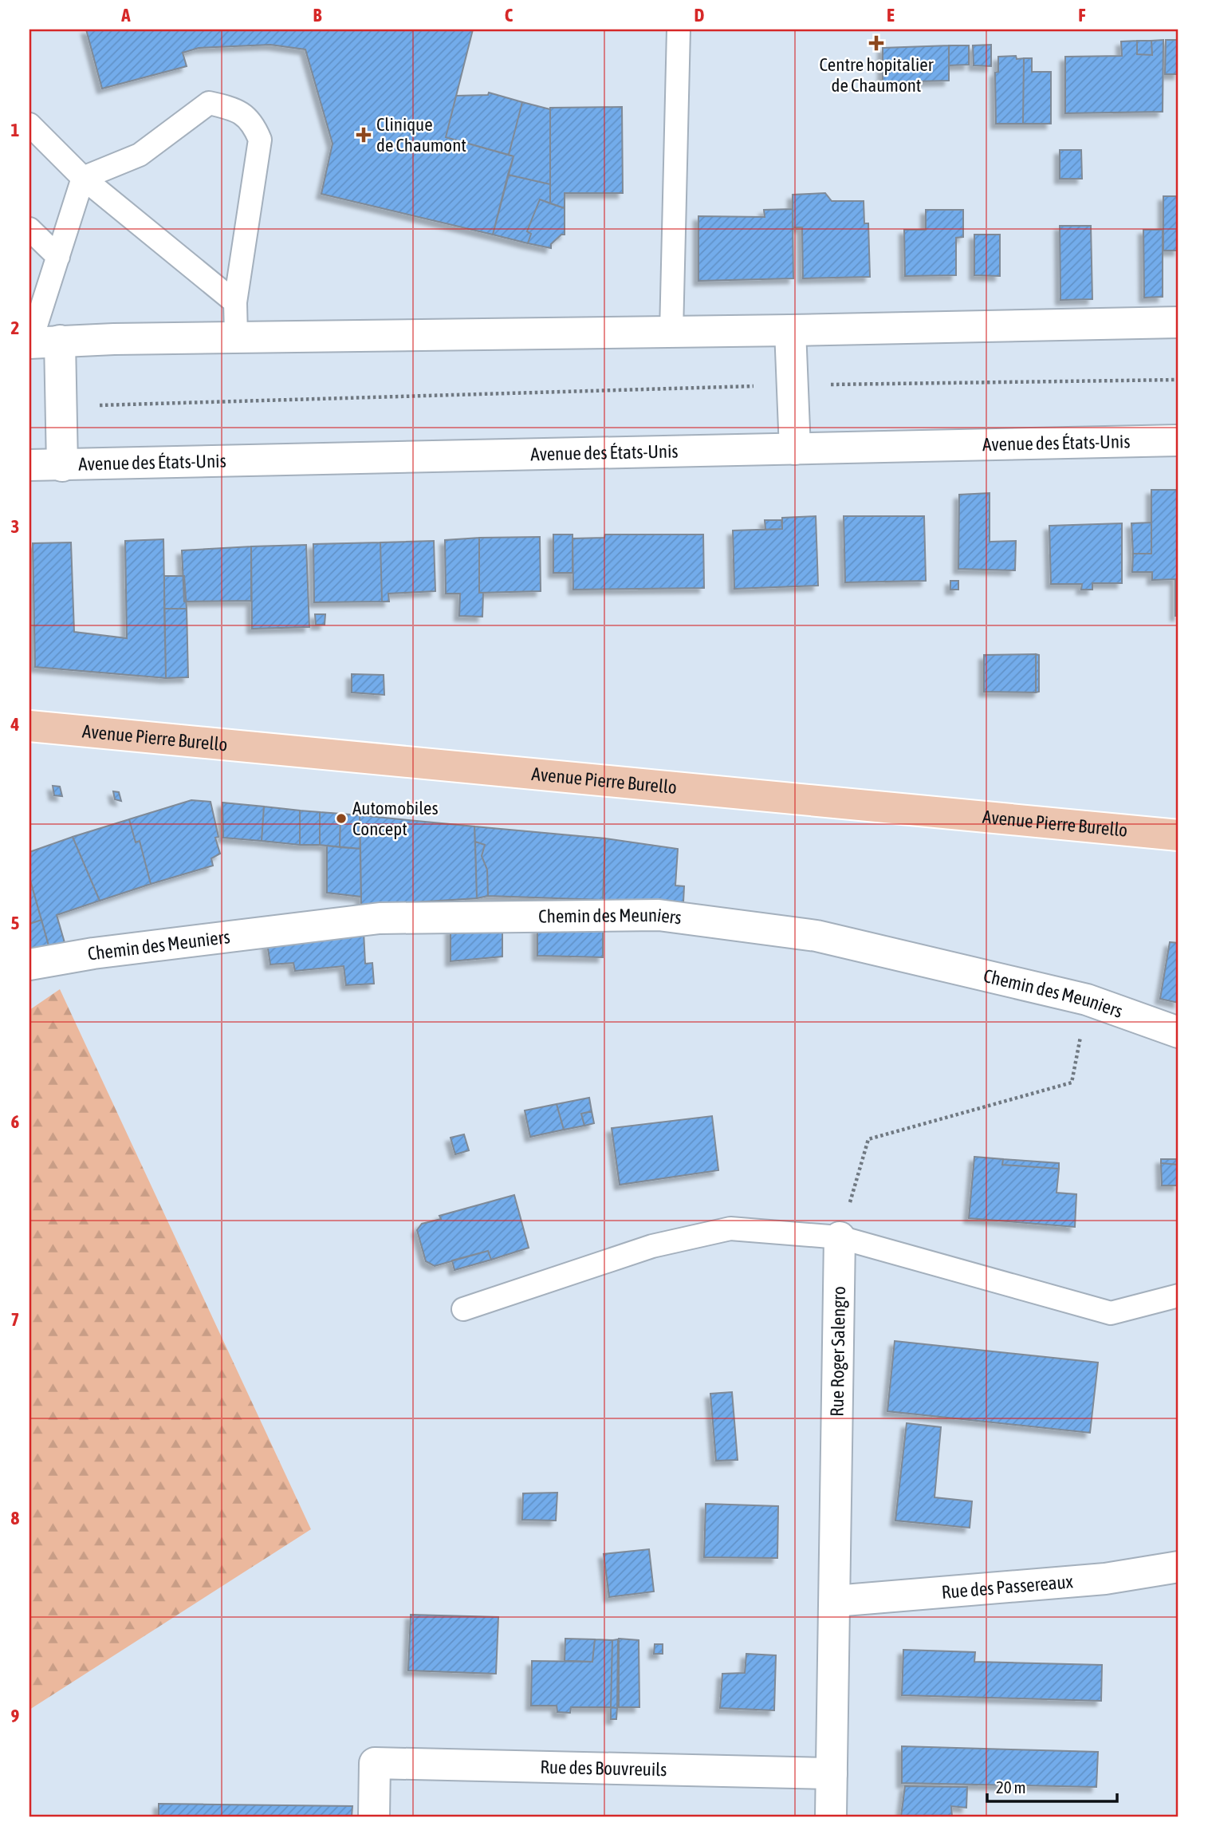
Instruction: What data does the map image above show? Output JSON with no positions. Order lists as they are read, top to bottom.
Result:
{
  "streets": {
    "main road": ["Avenue Pierre Burello"],
    "street": [
      "Avenue des États-Unis",
      "Chemin des Meuniers",
      "Rue Roger Salengro",
      "Rue des Passereaux",
      "Rue des Bouvreuils"
    ]
  },
  "crossings": [
    ["Rue Roger Salengro", "Rue des Passereaux"],
    ["Rue Roger Salengro", "Rue des Bouvreuils"]
  ],
  "places": {
    "health": ["Centre hopitalier de Chaumont", "Clinique de Chaumont"],
    "other": ["Automobiles Concept"]
  },
  "scale_bar": "20 m",
  "grid": {
    "columns": [
      "A",
      "B",
      "C",
      "D",
      "E",
      "F"
    ],
    "rows": [
      "1",
      "2",
      "3",
      "4",
      "5",
      "6",
      "7",
      "8",
      "9"
    ]
  }
}
